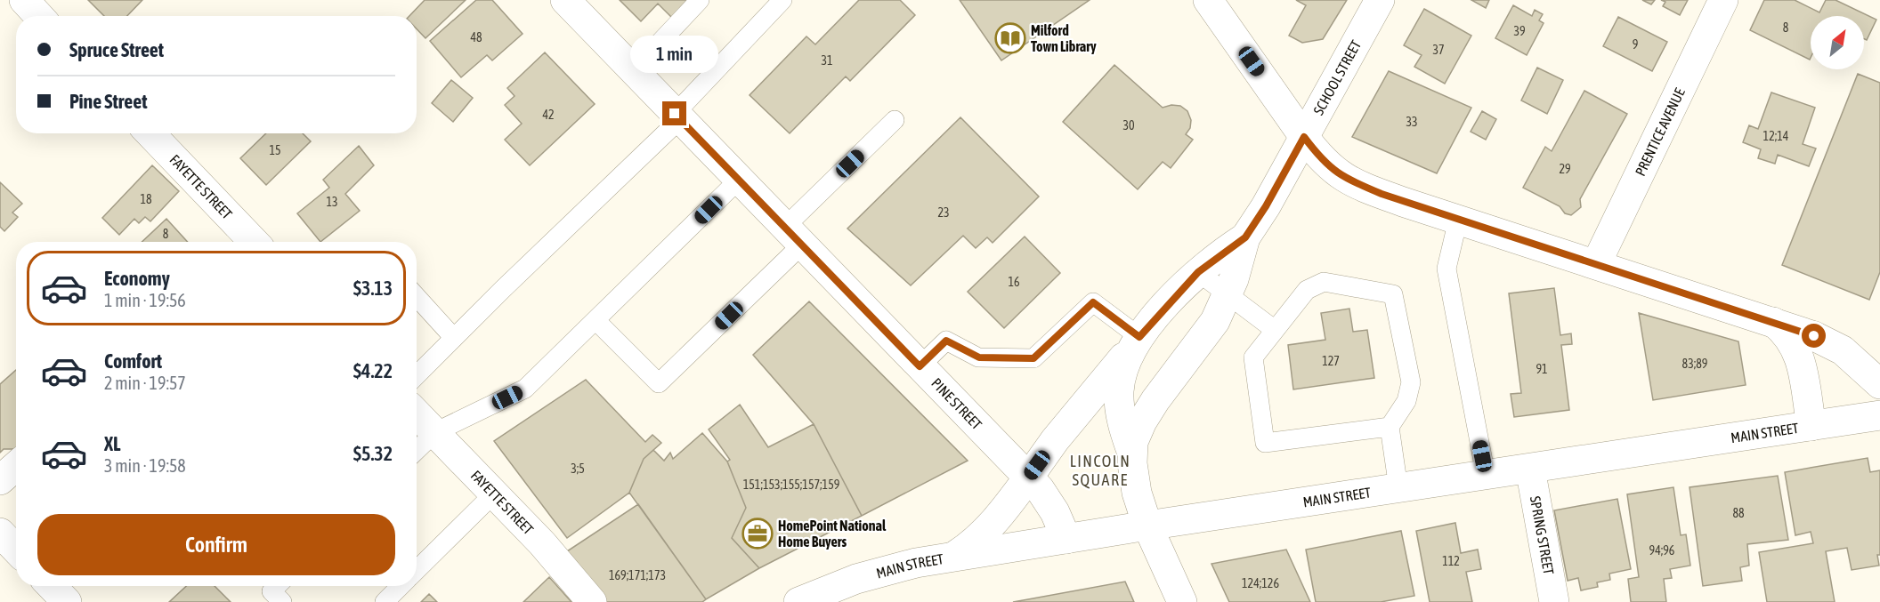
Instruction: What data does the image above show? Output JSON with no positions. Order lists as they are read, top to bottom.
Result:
{
  "streets": {
    "street": [
      "SCHOOL STREET",
      "PRENTICE AVENUE",
      "FAYETTE STREET",
      "PINE STREET",
      "MAIN STREET",
      "SPRING STREET"
    ]
  },
  "crossings": [
    ["SCHOOL STREET", "MAIN STREET"],
    ["PINE STREET", "MAIN STREET"],
    ["MAIN STREET", "SPRING STREET"]
  ],
  "districts": ["LINCOLN SQUARE"],
  "places": {
    "library": ["Milford Town Library"],
    "office": ["HomePoint National Home Buyers"]
  },
  "house_numbers": [
    "8",
    "39",
    "48",
    "9",
    "37",
    "31",
    "42",
    "33",
    "30",
    "12;14",
    "15",
    "29",
    "18",
    "13",
    "23",
    "8",
    "16",
    "127",
    "83;89",
    "91",
    "3;5",
    "151;153;155;157;159",
    "88",
    "94;96",
    "112",
    "169;171;173",
    "124;126"
  ],
  "north": "top right",
  "page": {
    "banner": ["Spruce Street", "Pine Street"],
    "bubble": "1 min",
    "list": [
      {
        "name": "Economy",
        "note": "1 min · 19:56",
        "value": "$3.13"
      },
      {
        "name": "Comfort",
        "note": "2 min · 19:57",
        "value": "$4.22"
      },
      {
        "name": "XL",
        "note": "3 min · 19:58",
        "value": "$5.32"
      }
    ],
    "buttons": "Confirm"
  }
}
